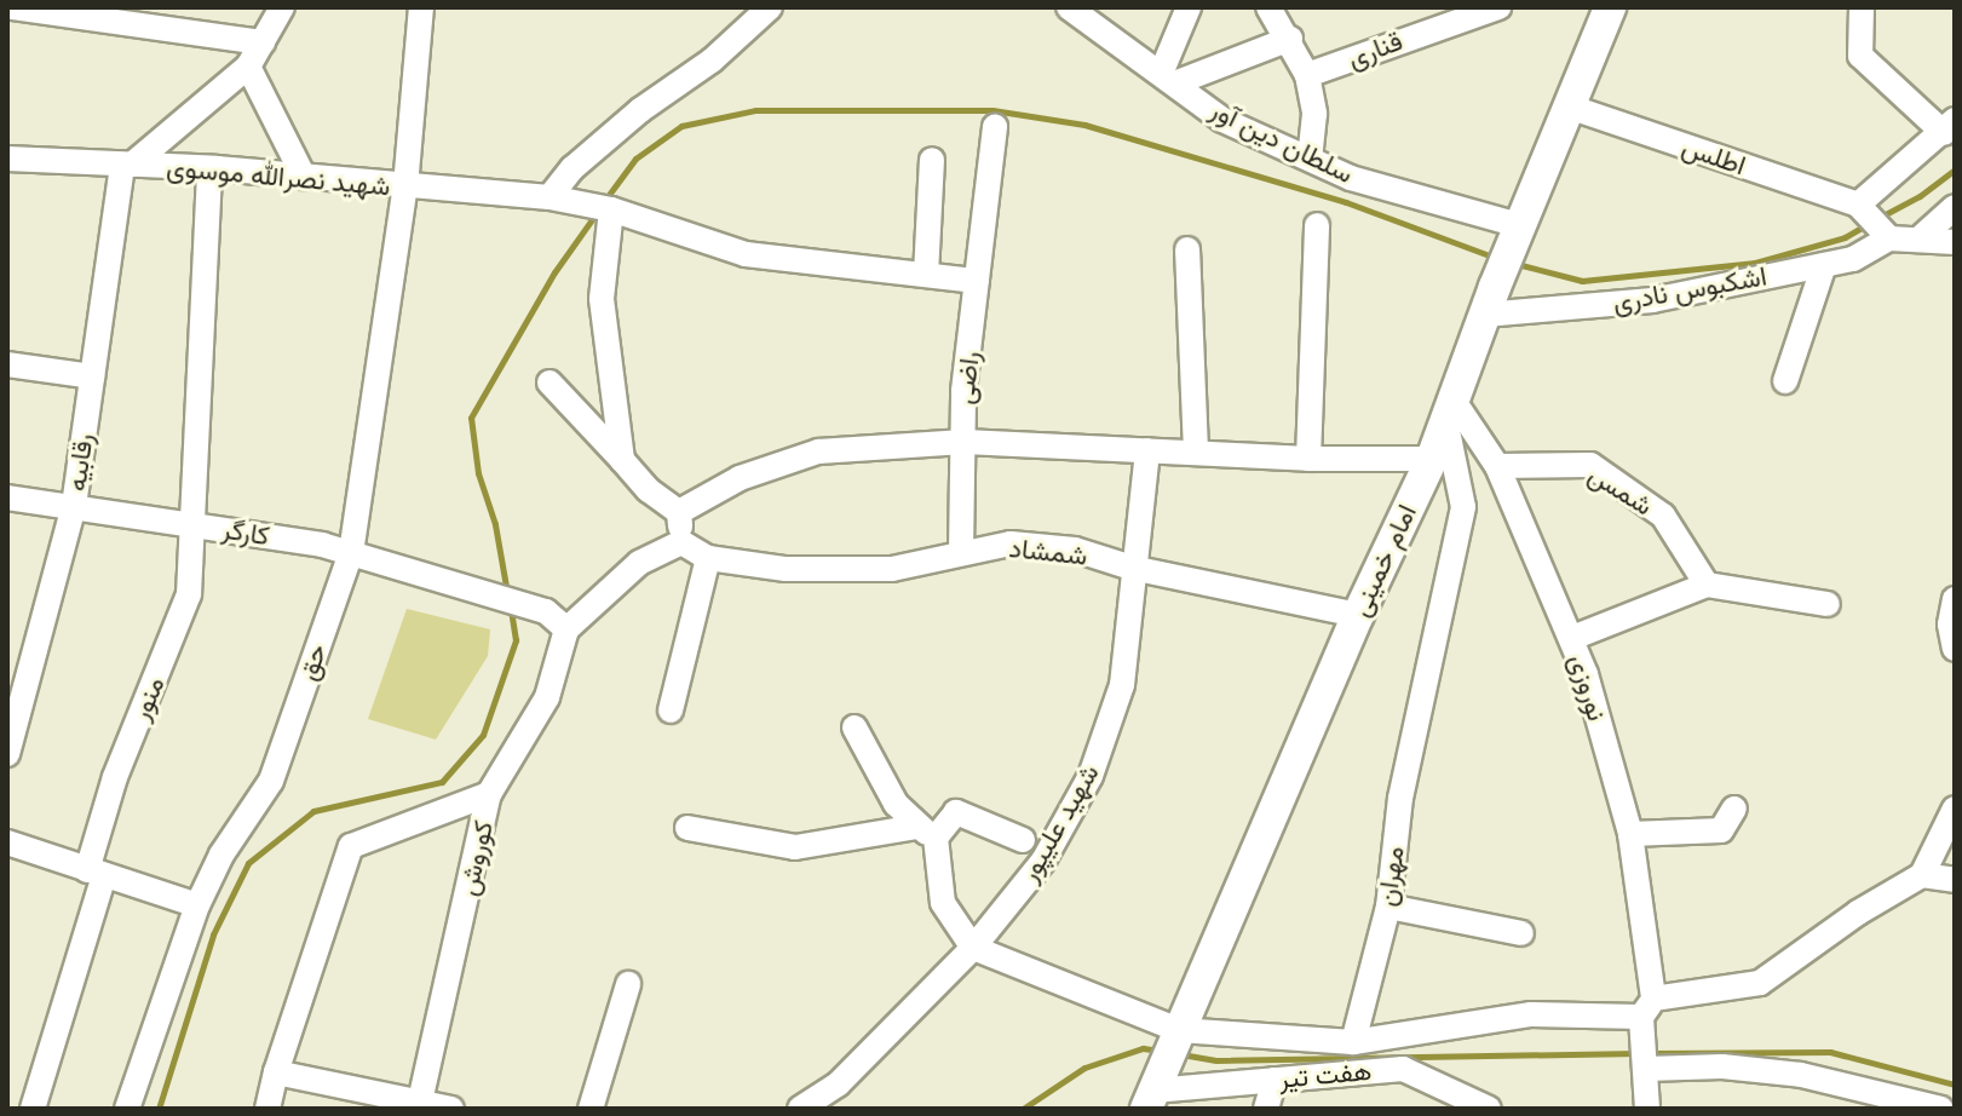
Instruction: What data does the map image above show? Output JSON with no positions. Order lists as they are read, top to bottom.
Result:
{
  "streets": {
    "main road": ["امام خمینی"],
    "street": [
      "قناری",
      "سلطان دین آور",
      "اطلس",
      "شهید نصرالله موسوی",
      "اشکبوس نادری",
      "راضی",
      "رقابیه",
      "شمس",
      "کارگر",
      "شمشاد",
      "حق",
      "نوروزی",
      "منور",
      "شهید علیپور",
      "کوروش",
      "مهران",
      "هفت تیر"
    ]
  },
  "crossings": [
    ["سلطان دین آور", "امام خمینی"],
    ["اطلس", "امام خمینی"],
    ["شهید نصرالله موسوی", "رقابیه"],
    ["شهید نصرالله موسوی", "حق"],
    ["شهید نصرالله موسوی", "منور"],
    ["اشکبوس نادری", "امام خمینی"],
    ["راضی", "امام خمینی"],
    ["راضی", "شهید علیپور"],
    ["رقابیه", "کارگر"],
    ["شمس", "نوروزی"],
    ["کارگر", "حق"],
    ["کارگر", "منور"],
    ["کارگر", "کوروش"],
    ["شمشاد", "امام خمینی"],
    ["شمشاد", "شهید علیپور"],
    ["امام خمینی", "نوروزی"],
    ["امام خمینی", "مهران"],
    ["امام خمینی", "هفت تیر"],
    ["نوروزی", "مهران"]
  ]
}
